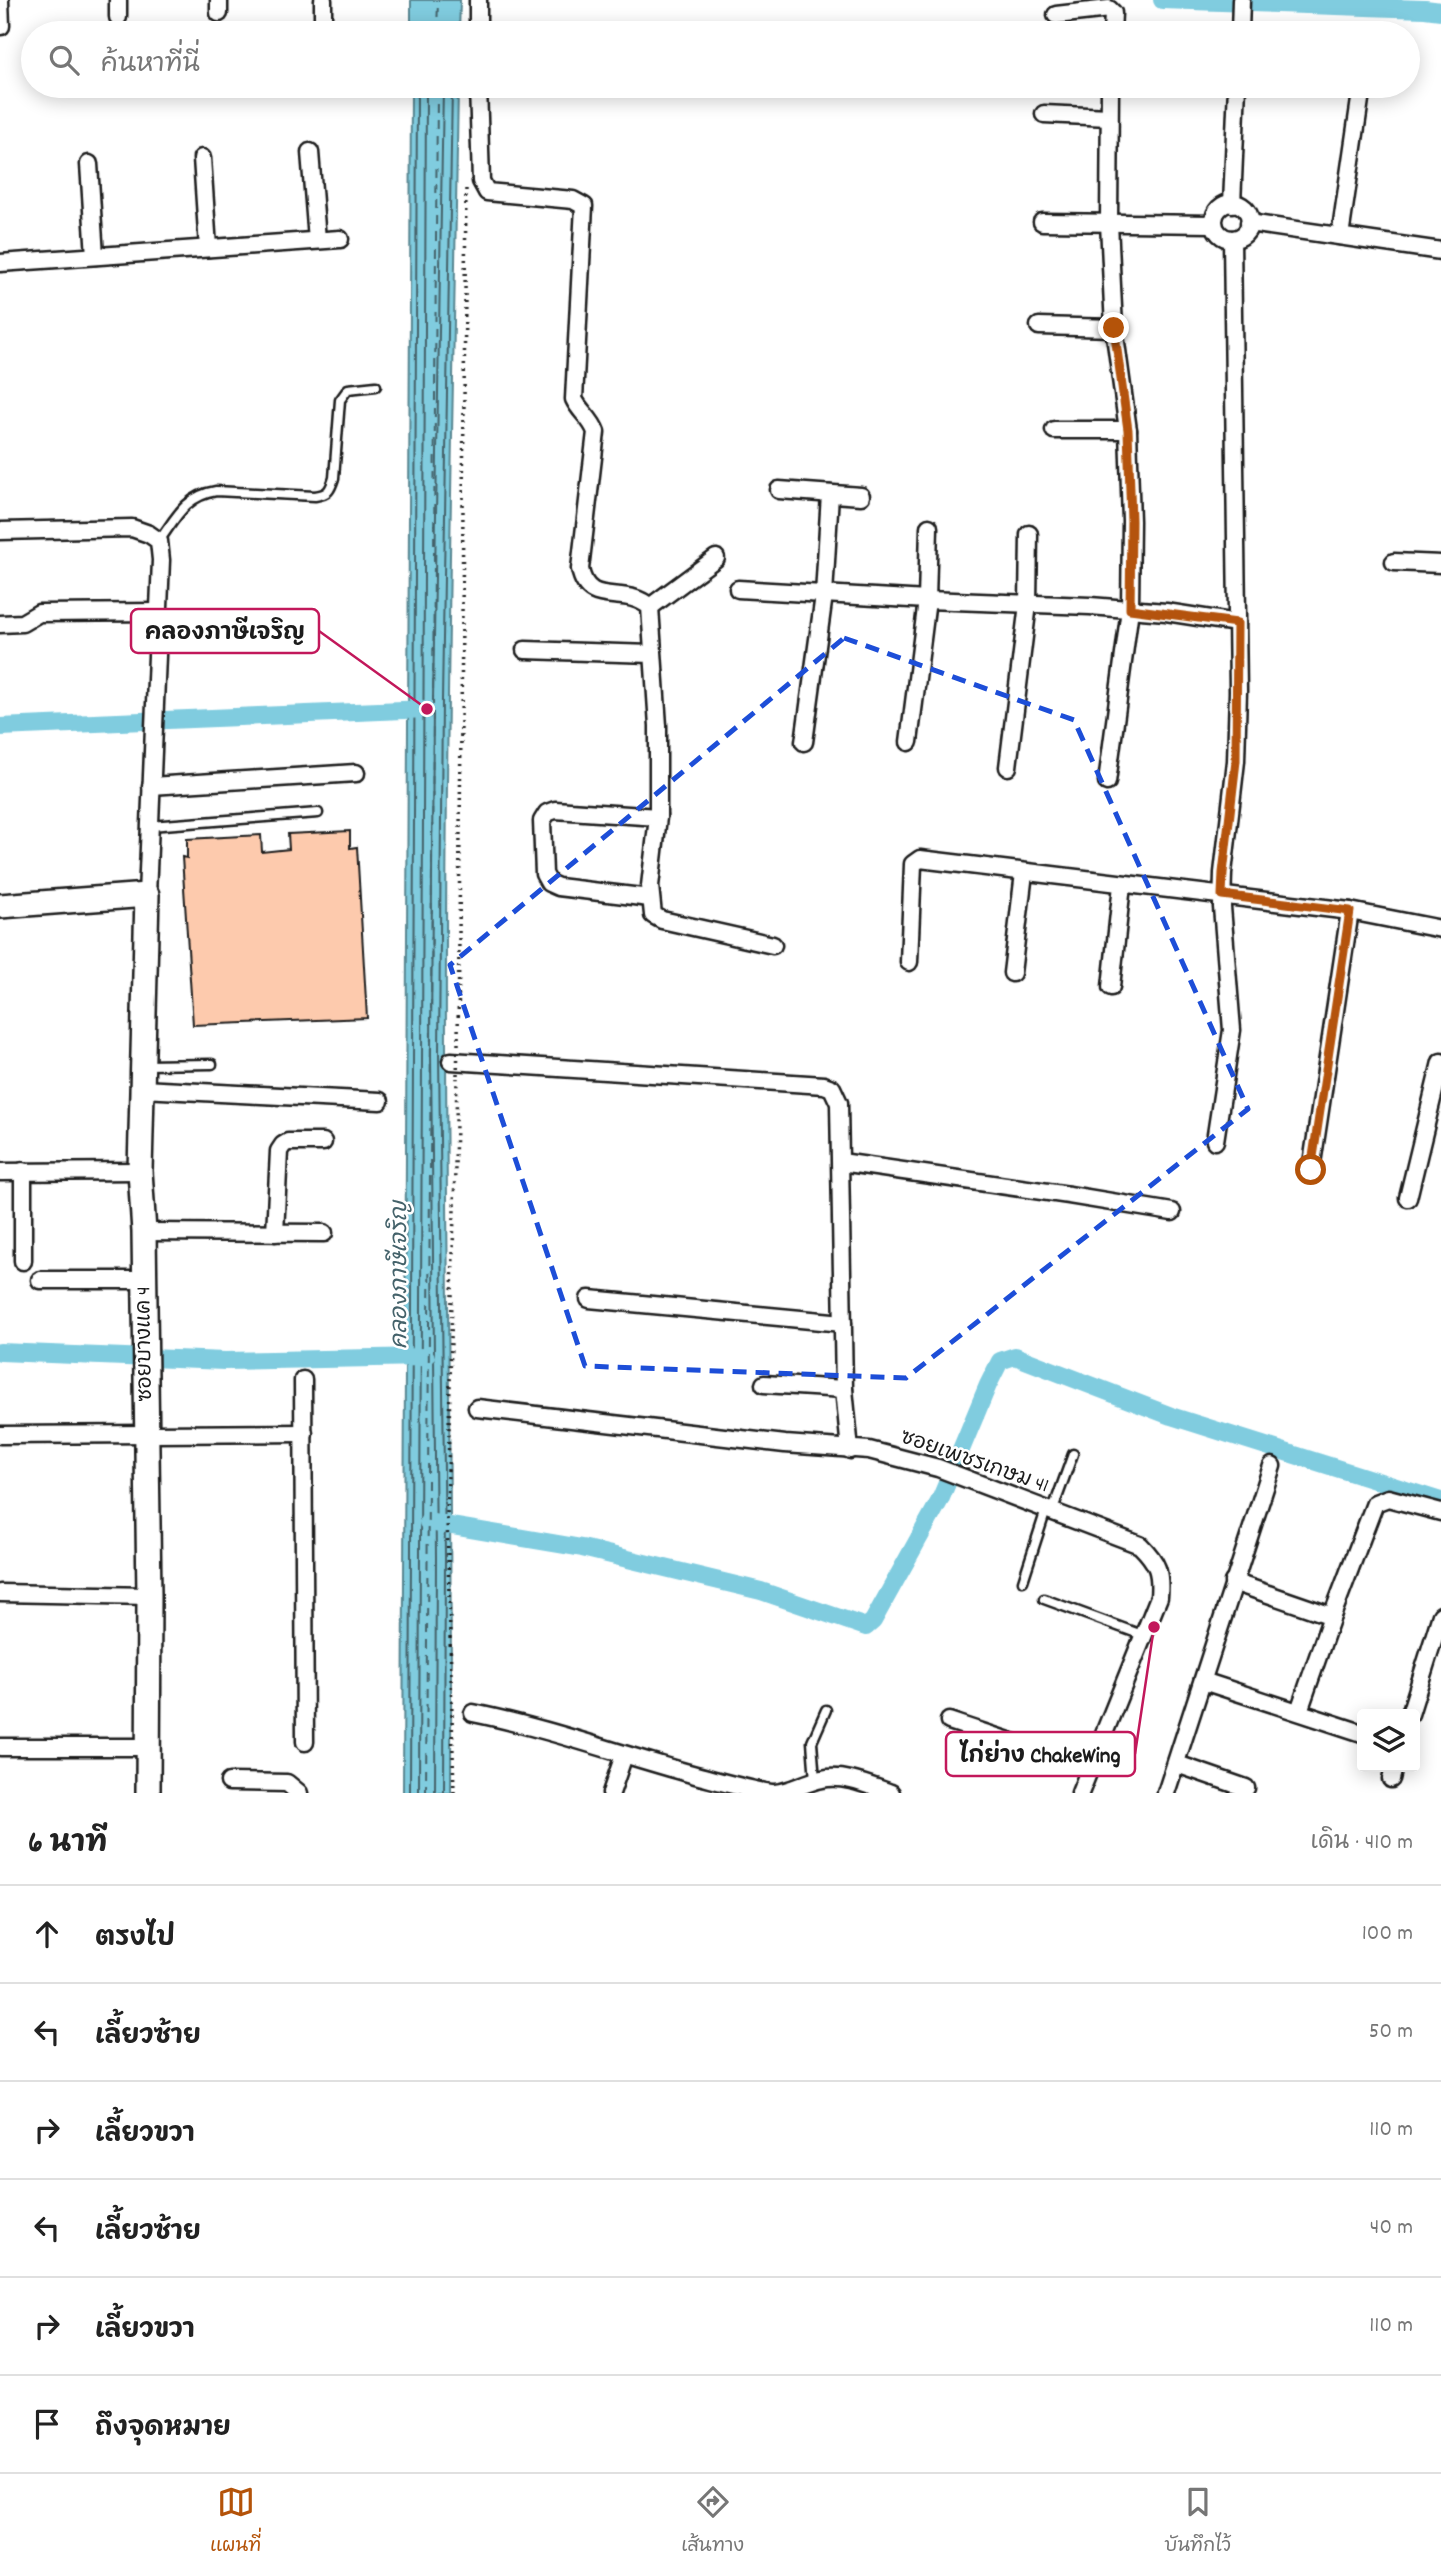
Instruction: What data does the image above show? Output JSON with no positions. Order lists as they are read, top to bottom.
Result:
{
  "streets": {
    "street": ["ซอยบางแค 4", "ซอยเพชรเกษม 41"]
  },
  "water": ["คลองภาษีเจริญ"],
  "places": ["คลองภาษีเจริญ", "ไก่ย่าง ChakeWing"],
  "page": {
    "search": "ค้นหาที่นี่",
    "heading": ["6 นาที", "เดิน · 410 m"],
    "list": [
      ["ตรงไป", "100 m"],
      ["เลี้ยวซ้าย", "50 m"],
      ["เลี้ยวขวา", "110 m"],
      ["เลี้ยวซ้าย", "40 m"],
      ["เลี้ยวขวา", "110 m"],
      "ถึงจุดหมาย"
    ],
    "nav": ["แผนที่", "เส้นทาง", "บันทึกไว้"]
  }
}
